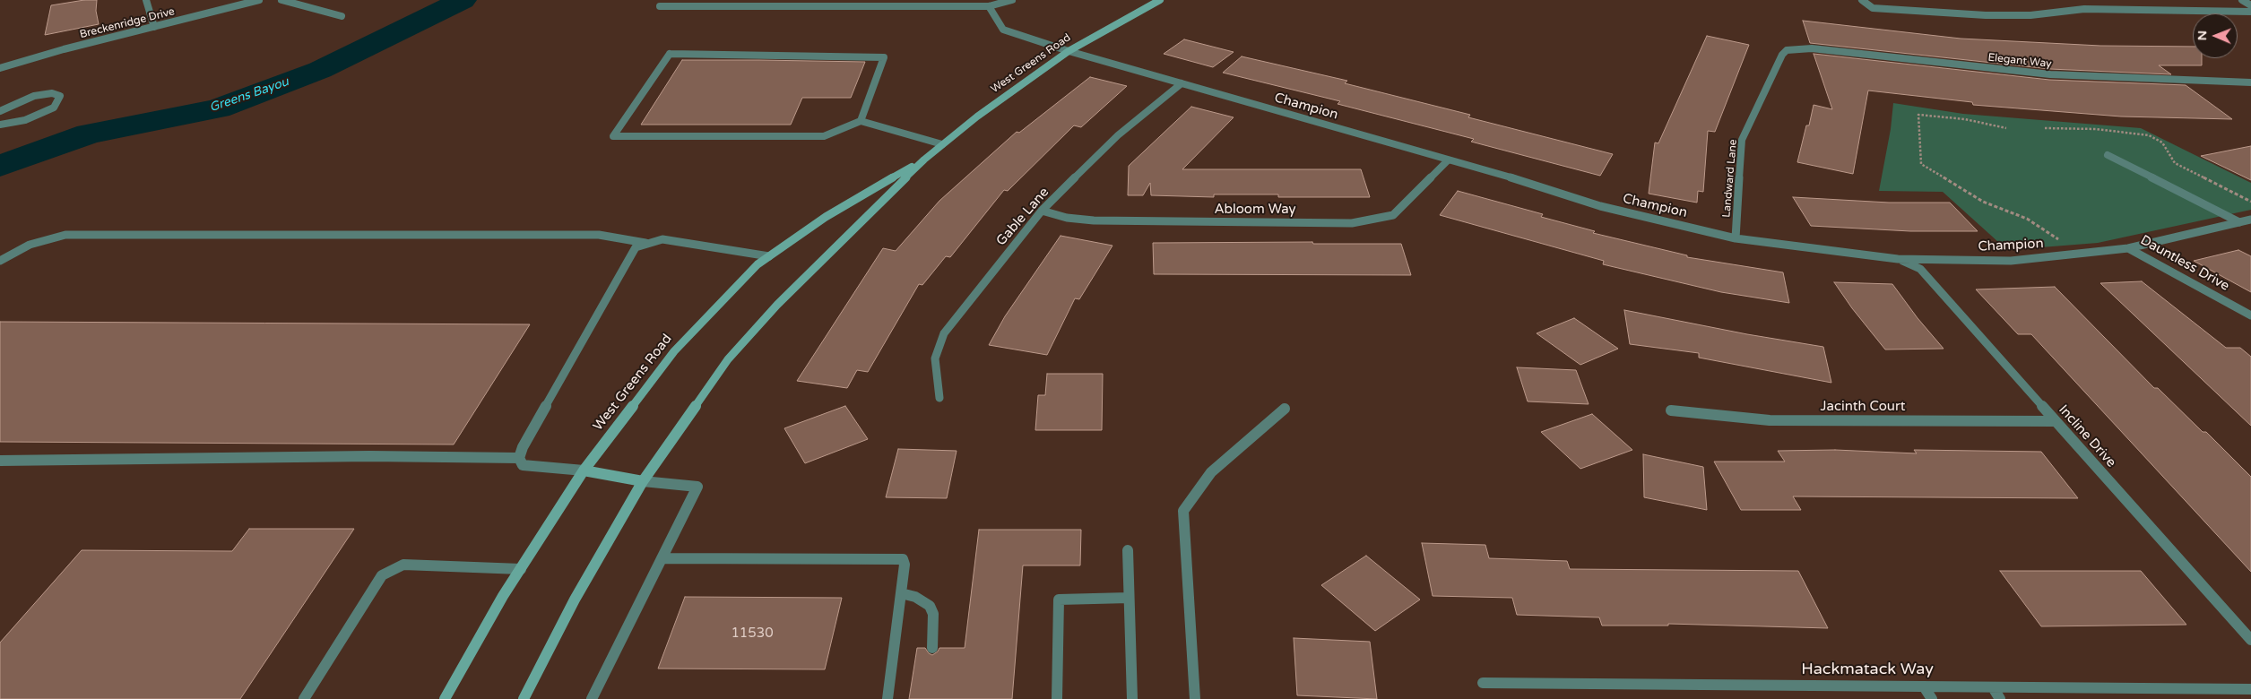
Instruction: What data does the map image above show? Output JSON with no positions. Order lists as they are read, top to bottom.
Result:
{
  "streets": {
    "main road": ["West Greens Road"],
    "street": [
      "Breckenridge Drive",
      "Elegant Way",
      "Champion",
      "Landward Lane",
      "Abloom Way",
      "Gable Lane",
      "Dauntless Drive",
      "Jacinth Court",
      "Incline Drive",
      "Hackmatack Way"
    ]
  },
  "crossings": [
    ["Elegant Way", "Landward Lane"],
    ["West Greens Road", "Champion"],
    ["Champion", "Landward Lane"],
    ["Champion", "Abloom Way"],
    ["Champion", "Gable Lane"],
    ["Champion", "Dauntless Drive"],
    ["Champion", "Incline Drive"],
    ["Abloom Way", "Gable Lane"],
    ["Jacinth Court", "Incline Drive"]
  ],
  "water": ["Greens Bayou"],
  "house_numbers": ["11530"],
  "north": "left"
}
